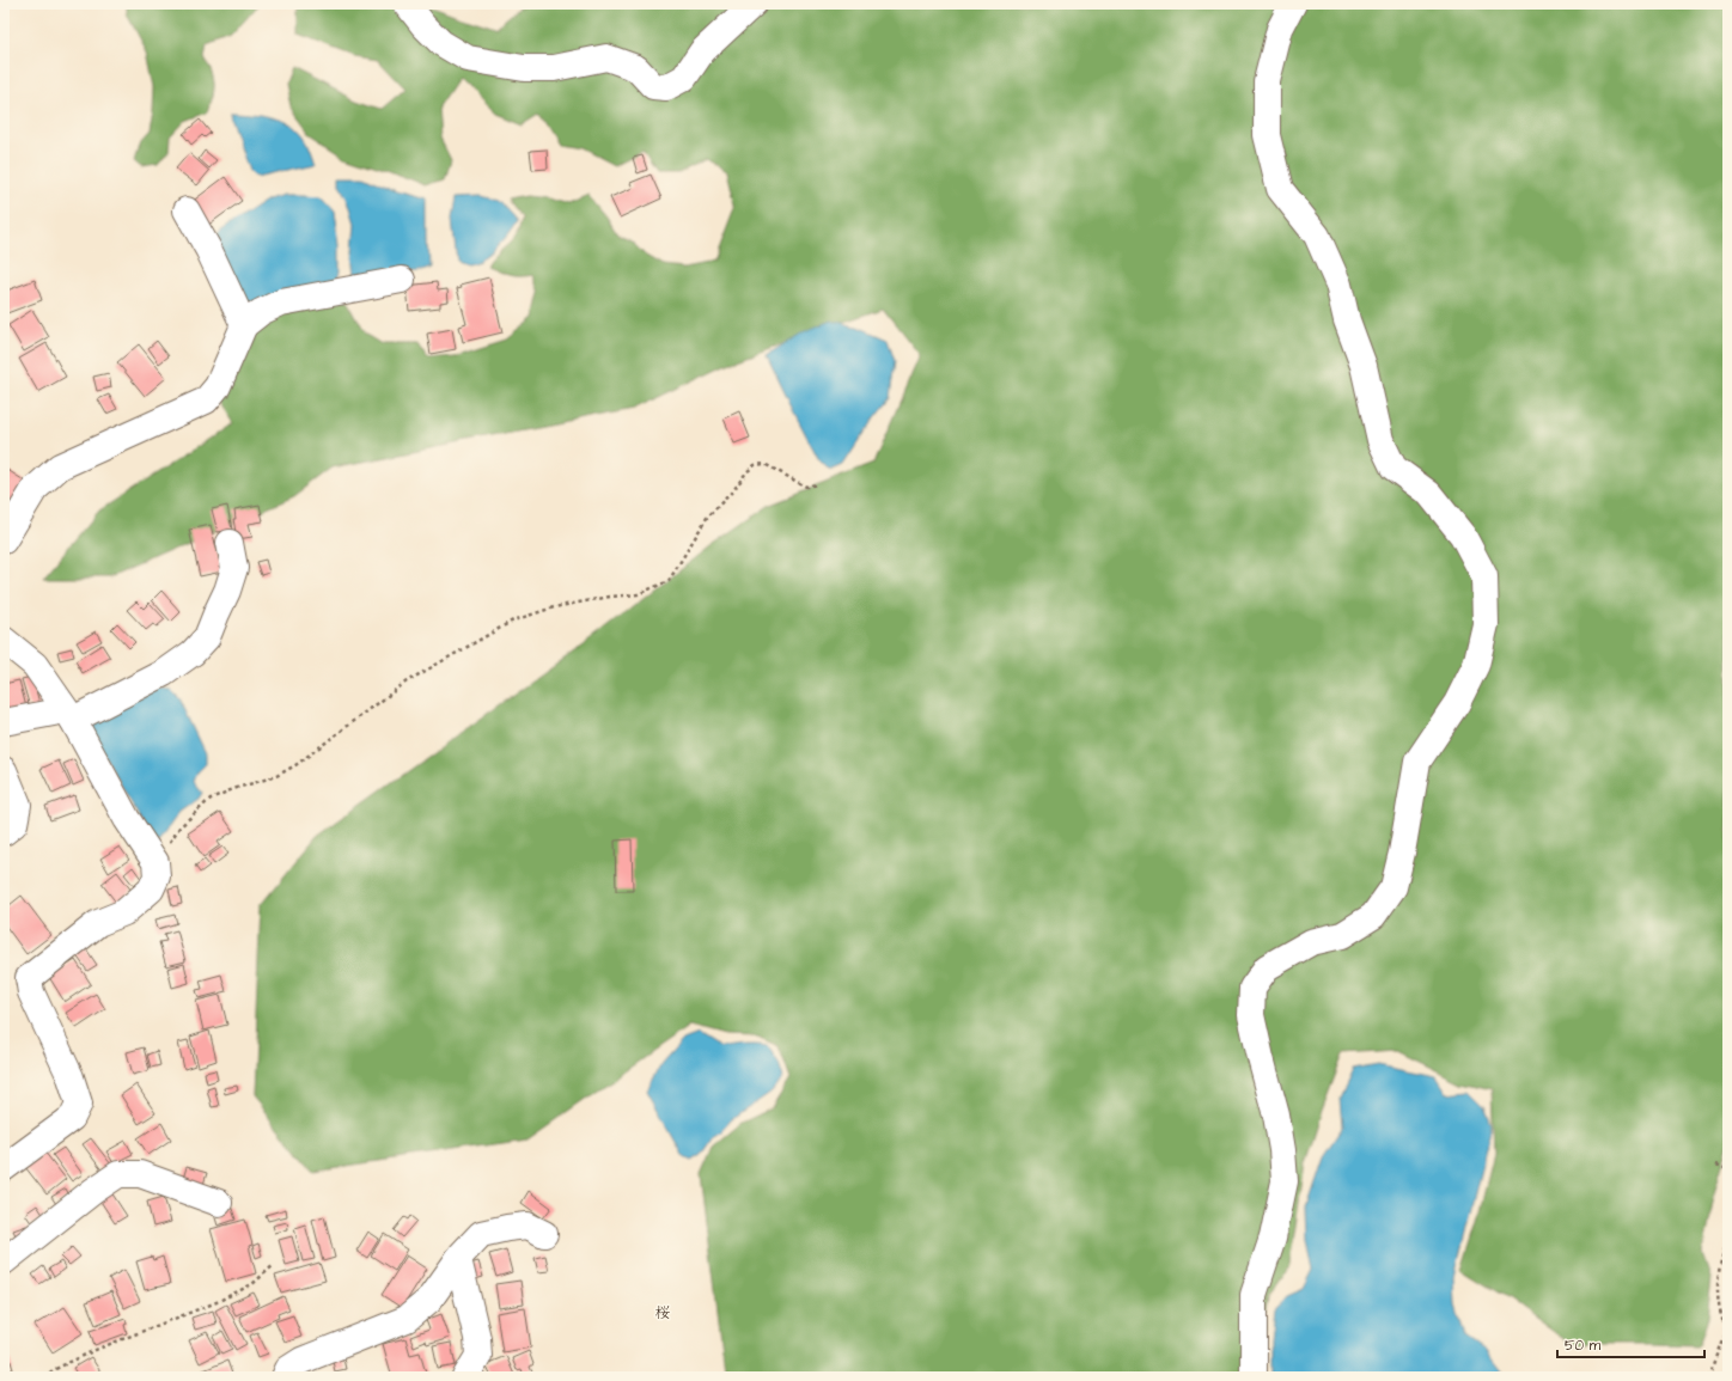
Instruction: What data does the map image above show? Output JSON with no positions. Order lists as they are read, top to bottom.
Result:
{
  "districts": ["桜"],
  "scale_bar": "50 m"
}
